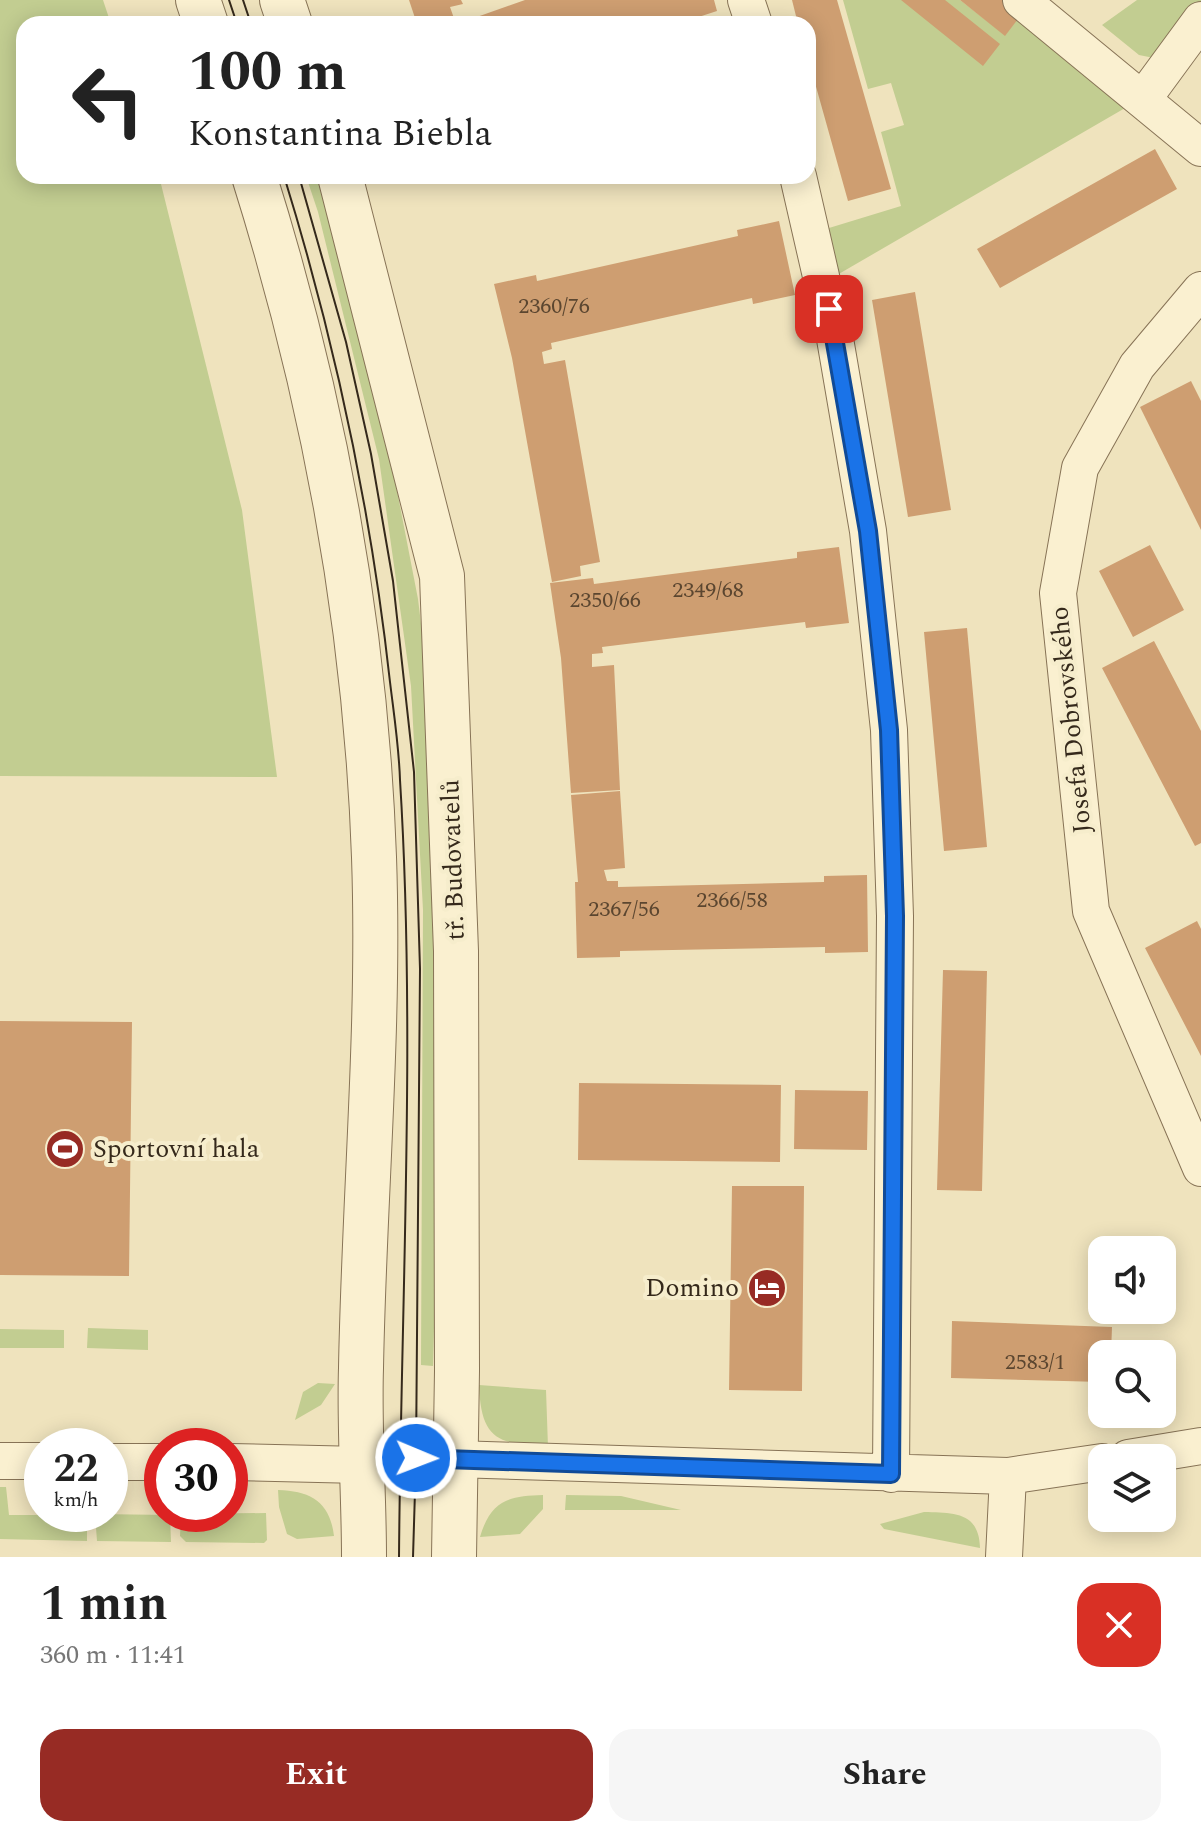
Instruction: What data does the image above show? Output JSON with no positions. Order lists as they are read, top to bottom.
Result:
{
  "streets": {
    "street": ["Josefa Dobrovského", "tř. Budovatelů"]
  },
  "places": {
    "sports": ["Sportovní hala"],
    "hotel": ["Domino"]
  },
  "house_numbers": [
    "2360/76",
    "2349/68",
    "2350/66",
    "2366/58",
    "2367/56",
    "2583/1"
  ],
  "page": {
    "turn": ["100 m", "Konstantina Biebla"],
    "speed": "22 km/h",
    "limit": "30",
    "heading": ["1 min", "360 m · 11:41"],
    "buttons": ["Exit", "Share"]
  }
}
